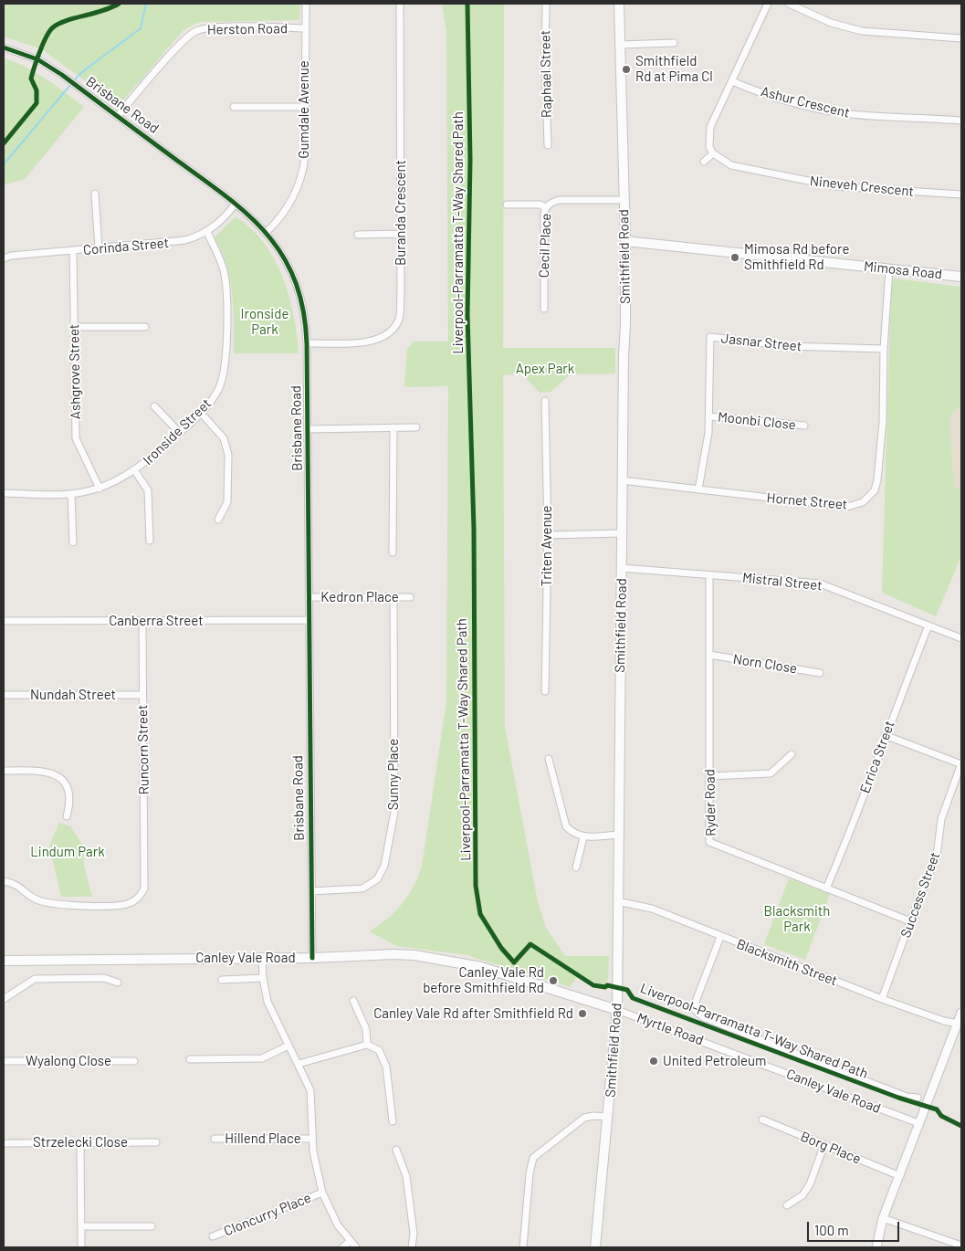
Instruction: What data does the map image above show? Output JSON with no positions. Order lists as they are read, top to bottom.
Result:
{
  "streets": {
    "main road": ["Smithfield Road", "Mimosa Road", "Canley Vale Road"],
    "street": [
      "Herston Road",
      "Raphael Street",
      "Ashur Crescent",
      "Brisbane Road",
      "Gumdale Avenue",
      "Nineveh Crescent",
      "Buranda Crescent",
      "Cecil Place",
      "Corinda Street",
      "Jasnar Street",
      "Ashgrove Street",
      "Moonbi Close",
      "Ironside Street",
      "Hornet Street",
      "Triten Avenue",
      "Mistral Street",
      "Kedron Place",
      "Canberra Street",
      "Norn Close",
      "Nundah Street",
      "Runcorn Street",
      "Errica Street",
      "Sunny Place",
      "Ryder Road",
      "Success Street",
      "Blacksmith Street",
      "Myrtle Road",
      "Wyalong Close",
      "Hillend Place",
      "Strzelecki Close",
      "Borg Place",
      "Cloncurry Place"
    ],
    "cycle path": ["Liverpool-Parramatta T-Way Shared Path"]
  },
  "crossings": [
    ["Herston Road", "Brisbane Road"],
    ["Herston Road", "Gumdale Avenue"],
    ["Brisbane Road", "Gumdale Avenue"],
    ["Brisbane Road", "Buranda Crescent"],
    ["Brisbane Road", "Corinda Street"],
    ["Brisbane Road", "Kedron Place"],
    ["Brisbane Road", "Canberra Street"],
    ["Brisbane Road", "Sunny Place"],
    ["Brisbane Road", "Canley Vale Road"],
    ["Cecil Place", "Smithfield Road"],
    ["Corinda Street", "Ashgrove Street"],
    ["Corinda Street", "Ironside Street"],
    ["Smithfield Road", "Mimosa Road"],
    ["Smithfield Road", "Hornet Street"],
    ["Smithfield Road", "Mistral Street"],
    ["Smithfield Road", "Canley Vale Road"],
    ["Smithfield Road", "Blacksmith Street"],
    ["Smithfield Road", "Myrtle Road"],
    ["Mimosa Road", "Hornet Street"],
    ["Jasnar Street", "Moonbi Close"],
    ["Jasnar Street", "Hornet Street"],
    ["Ashgrove Street", "Ironside Street"],
    ["Mistral Street", "Errica Street"],
    ["Mistral Street", "Ryder Road"],
    ["Kedron Place", "Sunny Place"],
    ["Canberra Street", "Runcorn Street"],
    ["Norn Close", "Ryder Road"],
    ["Nundah Street", "Runcorn Street"],
    ["Errica Street", "Ryder Road"],
    ["Ryder Road", "Success Street"],
    ["Success Street", "Blacksmith Street"],
    ["Canley Vale Road", "Myrtle Road"]
  ],
  "parks": [
    "Ironside Park",
    "Apex Park",
    "Lindum Park",
    "Blacksmith Park"
  ],
  "places": [
    "Smithfield Rd at Pima Cl",
    "Mimosa Rd before Smithfield Rd",
    "Canley Vale Rd before Smithfield Rd",
    "Canley Vale Rd after Smithfield Rd",
    "United Petroleum"
  ],
  "scale_bar": "100 m"
}
